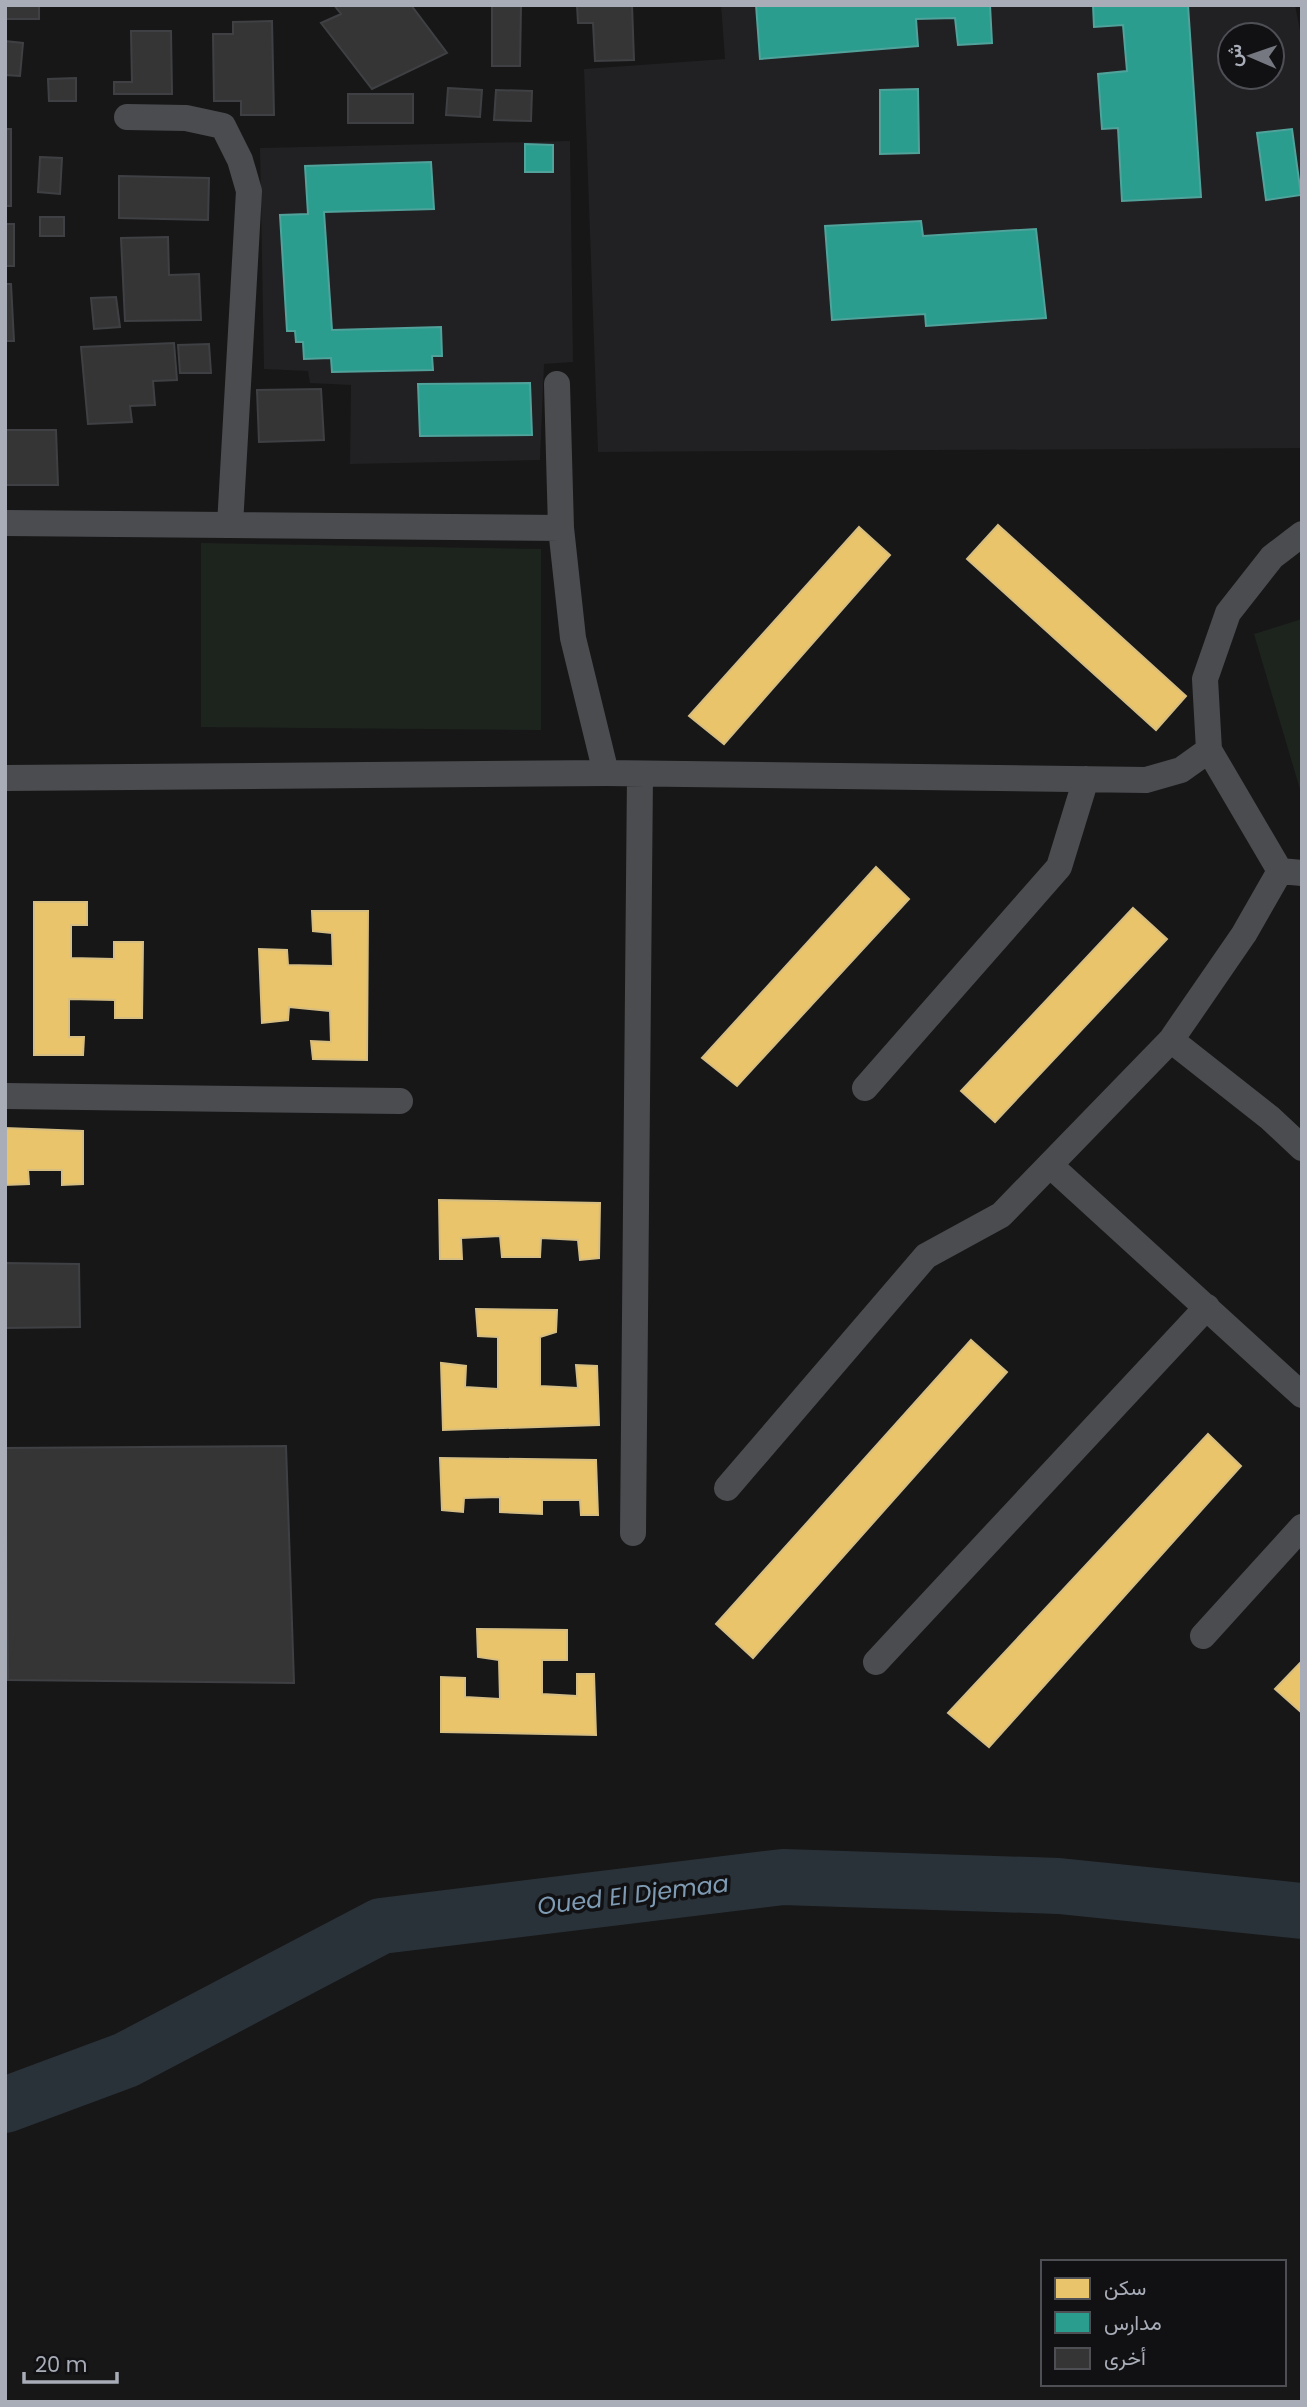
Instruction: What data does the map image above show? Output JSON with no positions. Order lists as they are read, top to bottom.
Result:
{
  "water": ["Oued El Djemaa"],
  "legend": ["سكن", "مدارس", "أخرى"],
  "scale_bar": "20 m",
  "north": "left"
}
